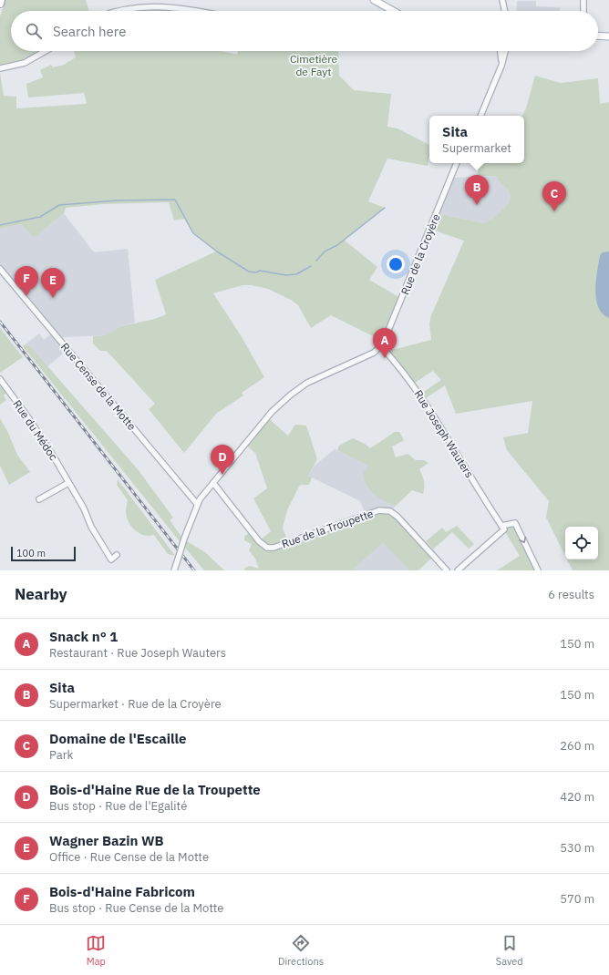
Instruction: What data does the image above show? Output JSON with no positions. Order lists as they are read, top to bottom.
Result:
{
  "streets": {
    "street": [
      "Rue de la Croyère",
      "Rue Cense de la Motte",
      "Rue du Médoc",
      "Rue Joseph Wauters",
      "Rue de la Troupette"
    ]
  },
  "crossings": [
    ["Rue de la Croyère", "Rue Joseph Wauters"]
  ],
  "parks": ["Cimetière de Fayt"],
  "scale_bar": "100 m",
  "page": {
    "search": "Search here",
    "popup": ["Sita", "Supermarket"],
    "pins": [
      "B",
      "C",
      "F",
      "E",
      "A",
      "D"
    ],
    "scale": "100 m",
    "heading": ["Nearby", "6 results"],
    "list": [
      {
        "mark": "A",
        "name": "Snack n° 1",
        "note": "Restaurant · Rue Joseph Wauters",
        "value": "150 m"
      },
      {
        "mark": "B",
        "name": "Sita",
        "note": "Supermarket · Rue de la Croyère",
        "value": "150 m"
      },
      {
        "mark": "C",
        "name": "Domaine de l'Escaille",
        "note": "Park",
        "value": "260 m"
      },
      {
        "mark": "D",
        "name": "Bois-d'Haine Rue de la Troupette",
        "note": "Bus stop · Rue de l'Egalité",
        "value": "420 m"
      },
      {
        "mark": "E",
        "name": "Wagner Bazin WB",
        "note": "Office · Rue Cense de la Motte",
        "value": "530 m"
      },
      {
        "mark": "F",
        "name": "Bois-d'Haine Fabricom",
        "note": "Bus stop · Rue Cense de la Motte",
        "value": "570 m"
      }
    ],
    "nav": ["Map", "Directions", "Saved"]
  }
}
